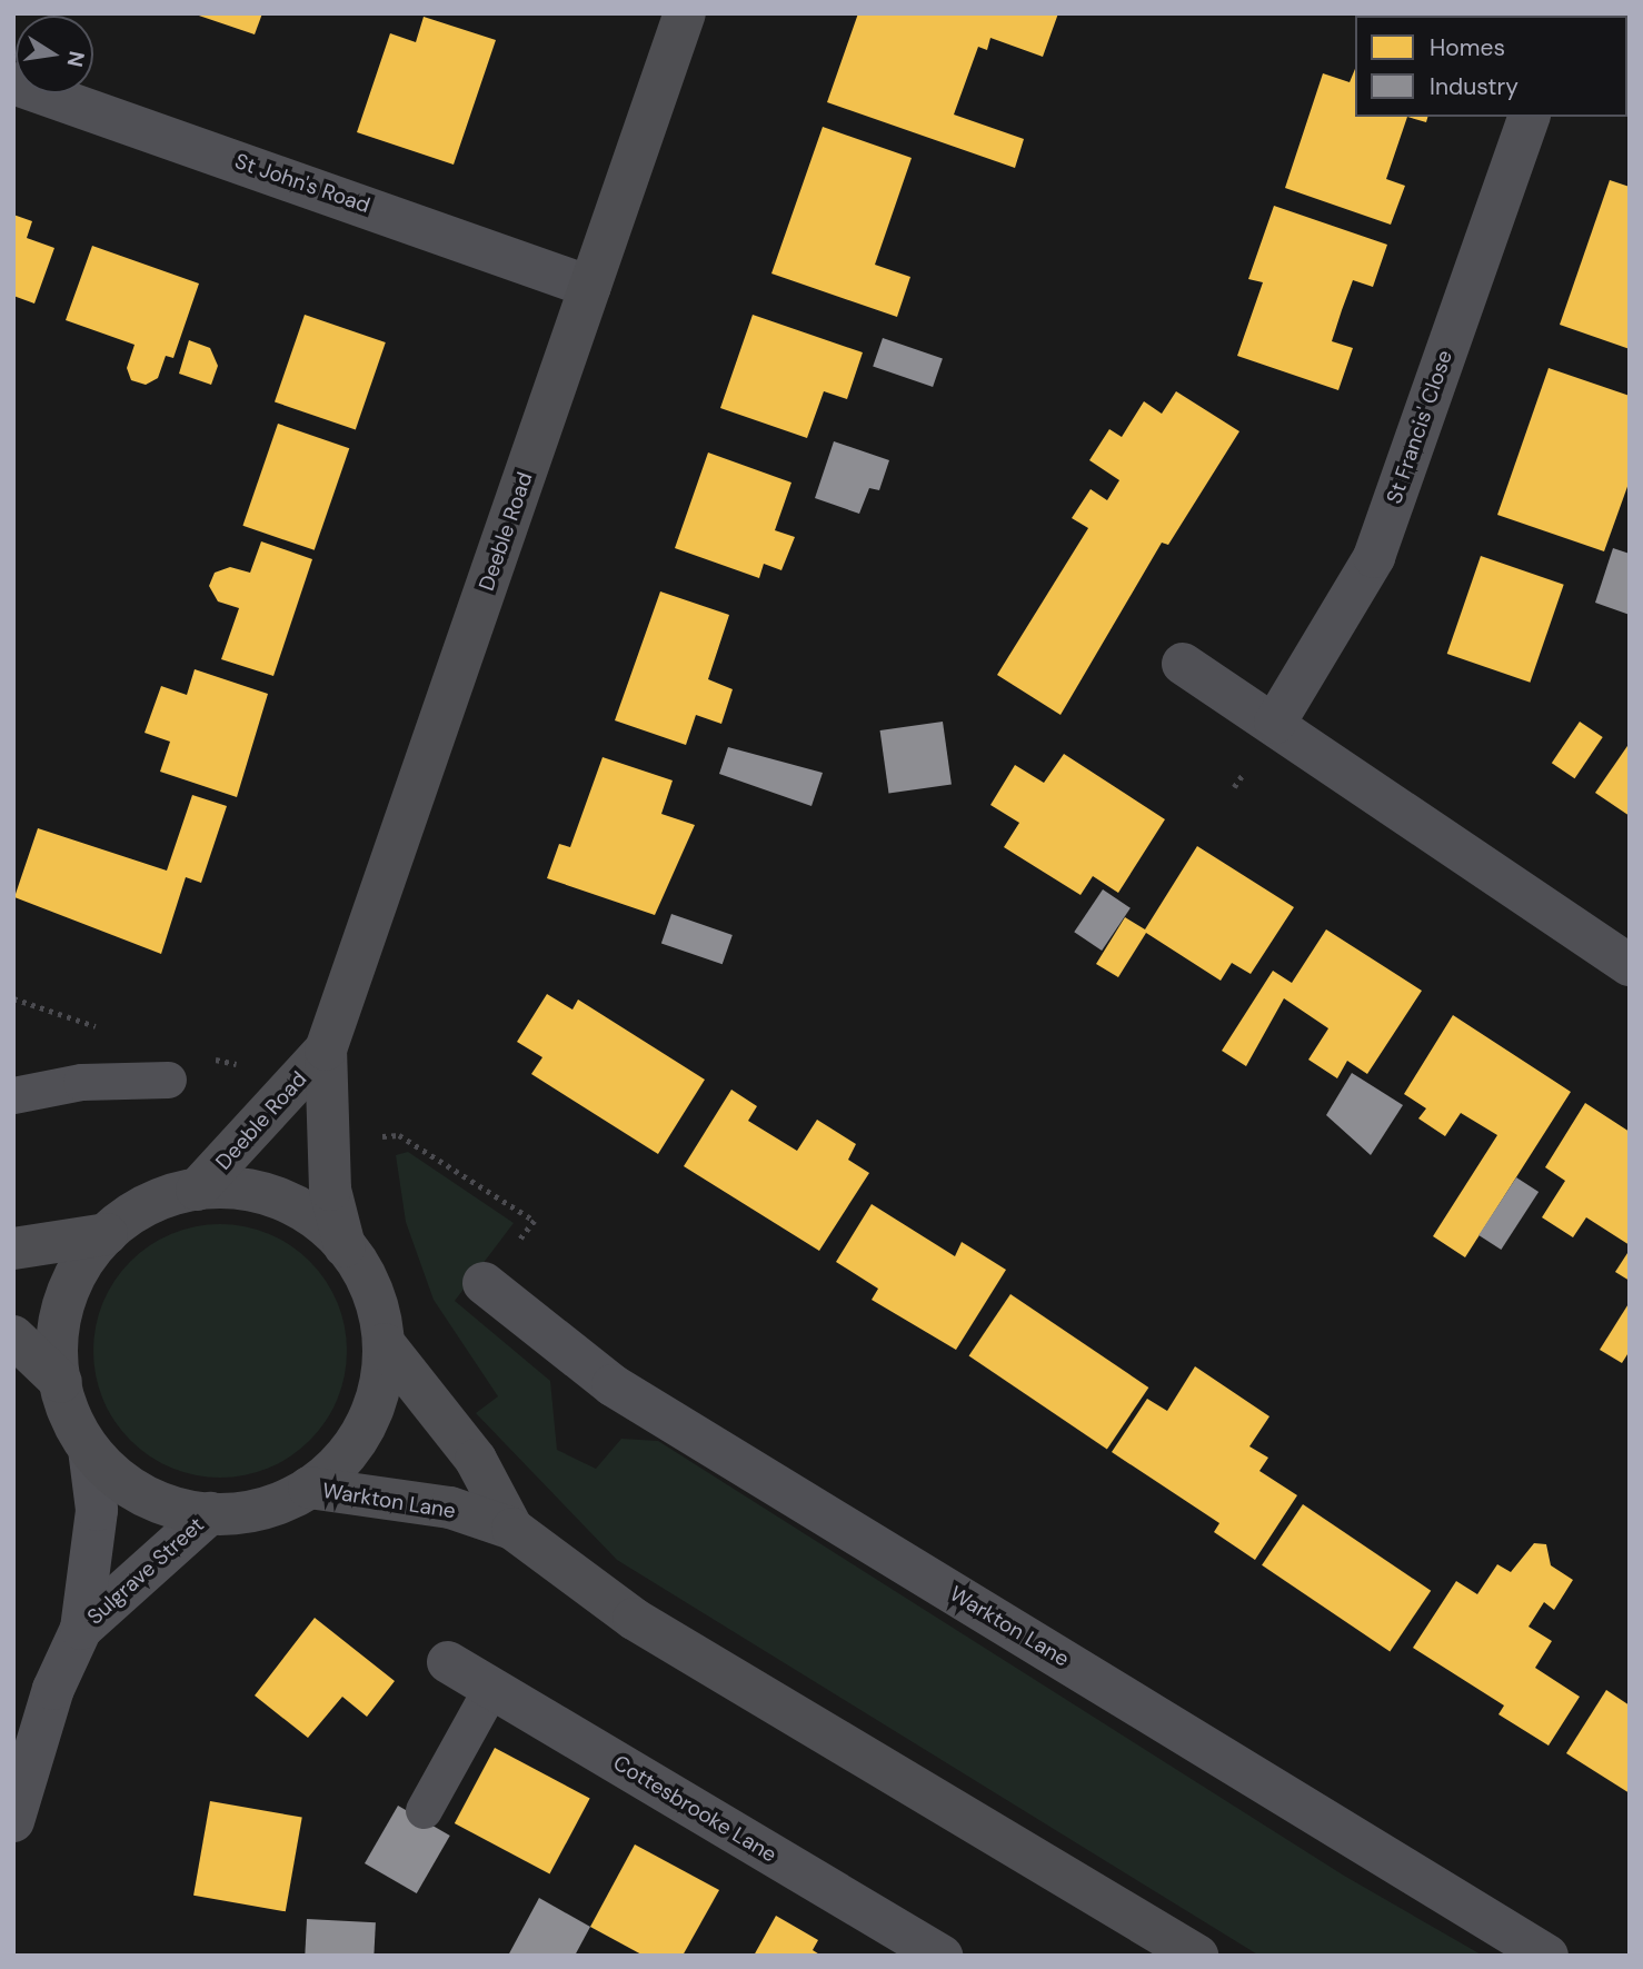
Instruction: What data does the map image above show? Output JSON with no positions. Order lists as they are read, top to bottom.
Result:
{
  "streets": {
    "street": [
      "St John's Road",
      "St Francis' Close",
      "Deeble Road",
      "Warkton Lane",
      "Sulgrave Street",
      "Cottesbrooke Lane"
    ]
  },
  "crossings": [
    ["St John's Road", "Deeble Road"]
  ],
  "legend": ["Homes", "Industry"],
  "north": "right"
}
